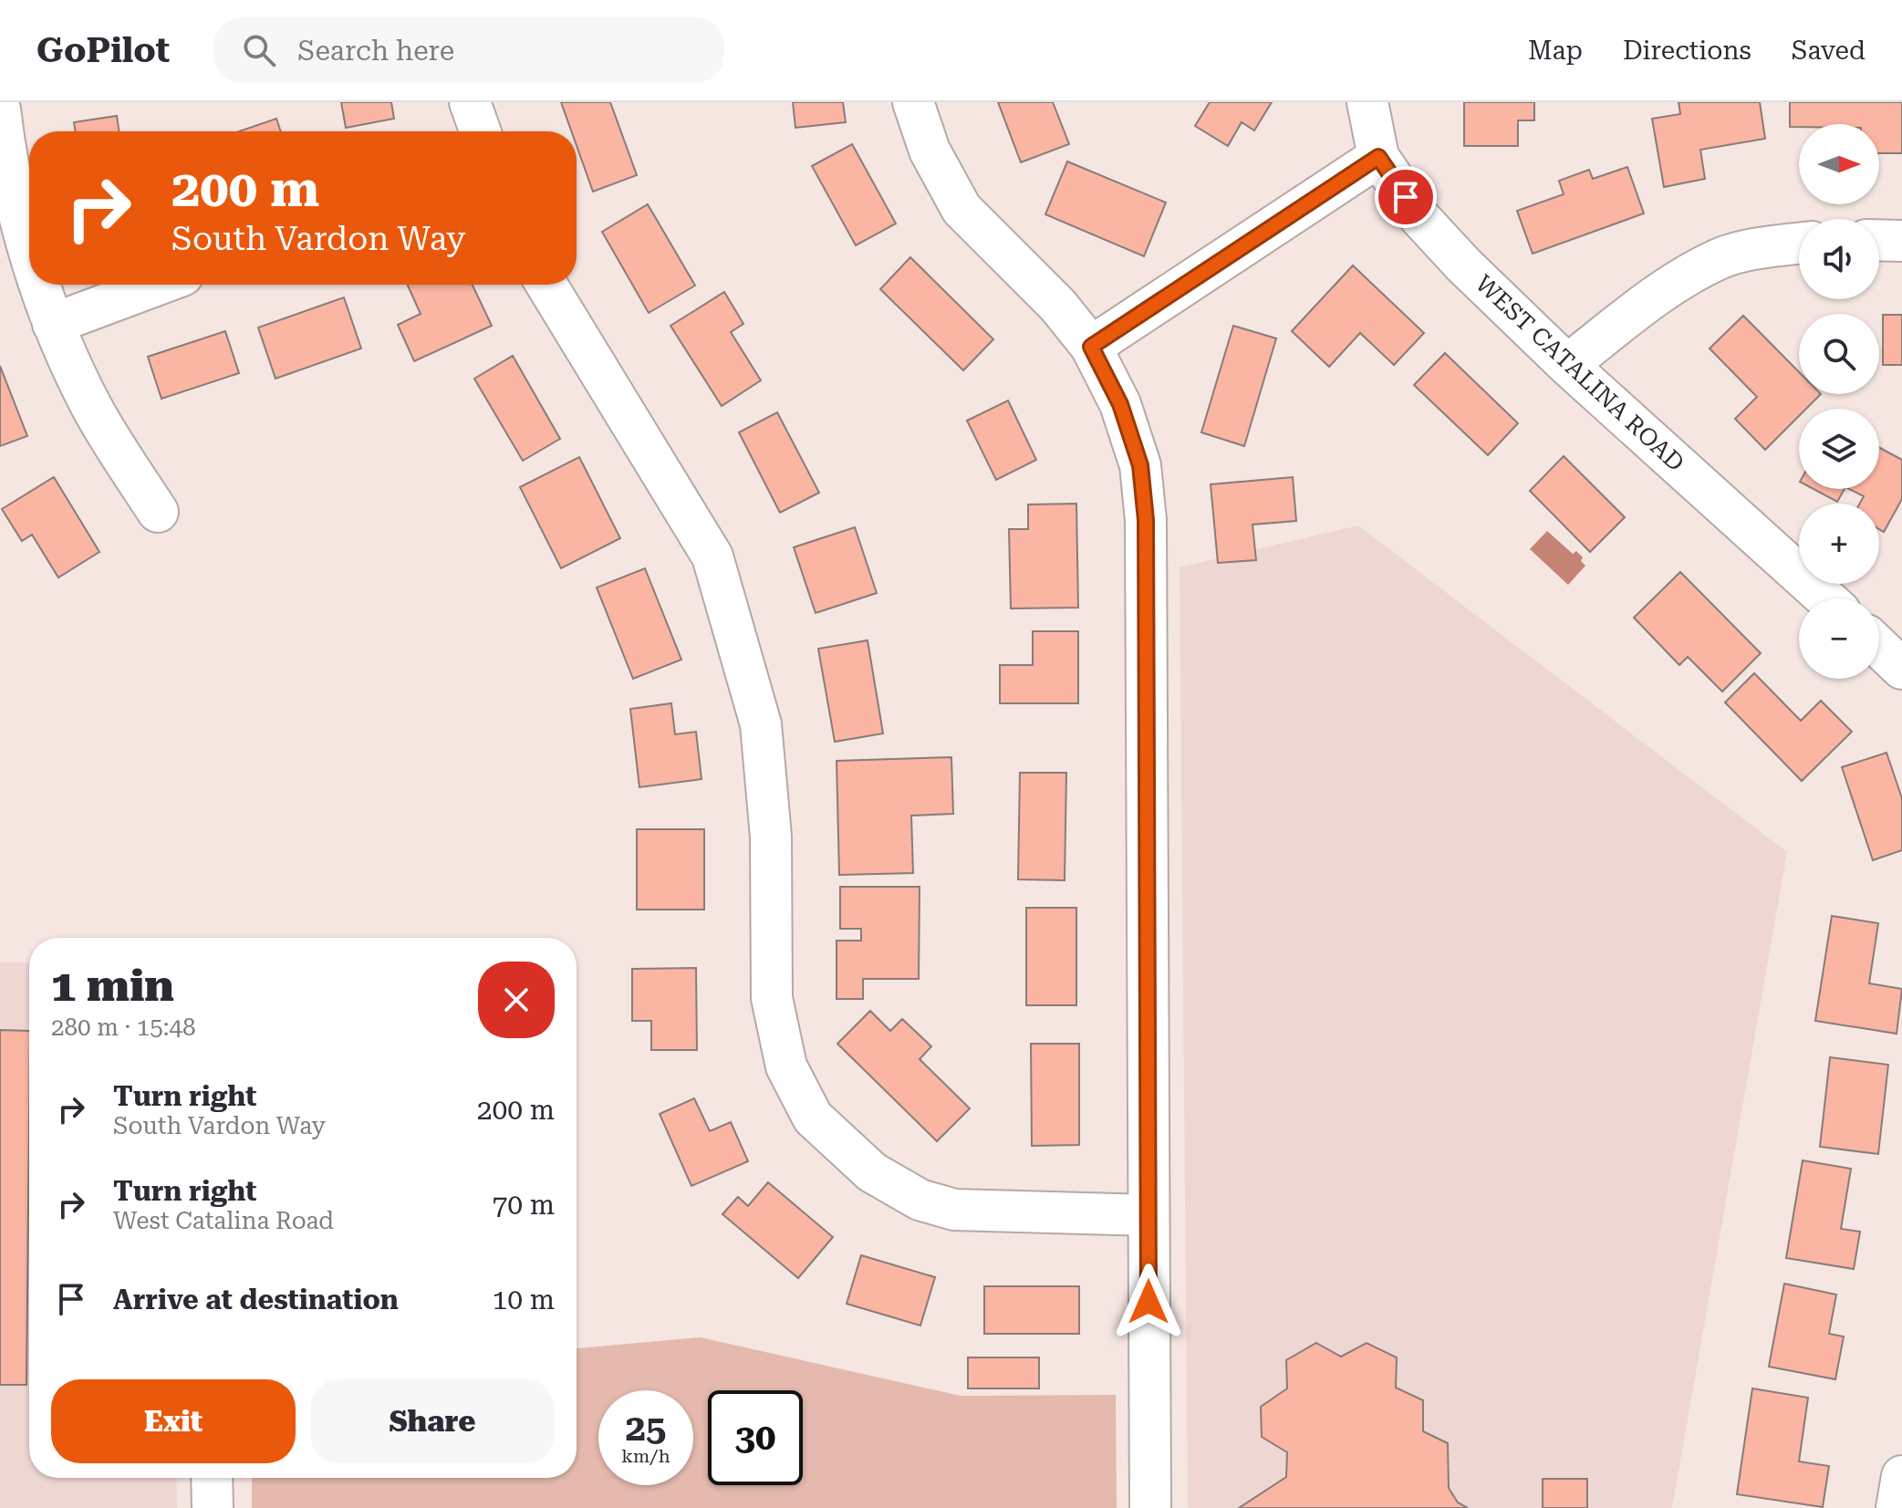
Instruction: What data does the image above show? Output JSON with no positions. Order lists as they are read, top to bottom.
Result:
{
  "streets": {
    "street": ["WEST CATALINA ROAD"]
  },
  "north": "right",
  "page": {
    "header": "GoPilot",
    "search": "Search here",
    "nav": ["Map", "Directions", "Saved"],
    "map_buttons": ["+", "−"],
    "turn": ["200 m", "South Vardon Way"],
    "heading": ["1 min", "280 m · 15:48"],
    "list": [
      {
        "name": "Turn right",
        "note": "South Vardon Way",
        "value": "200 m"
      },
      {
        "name": "Turn right",
        "note": "West Catalina Road",
        "value": "70 m"
      },
      {
        "name": "Arrive at destination",
        "value": "10 m"
      }
    ],
    "buttons": ["Exit", "Share"],
    "speed": "25 km/h",
    "limit": "30"
  }
}
